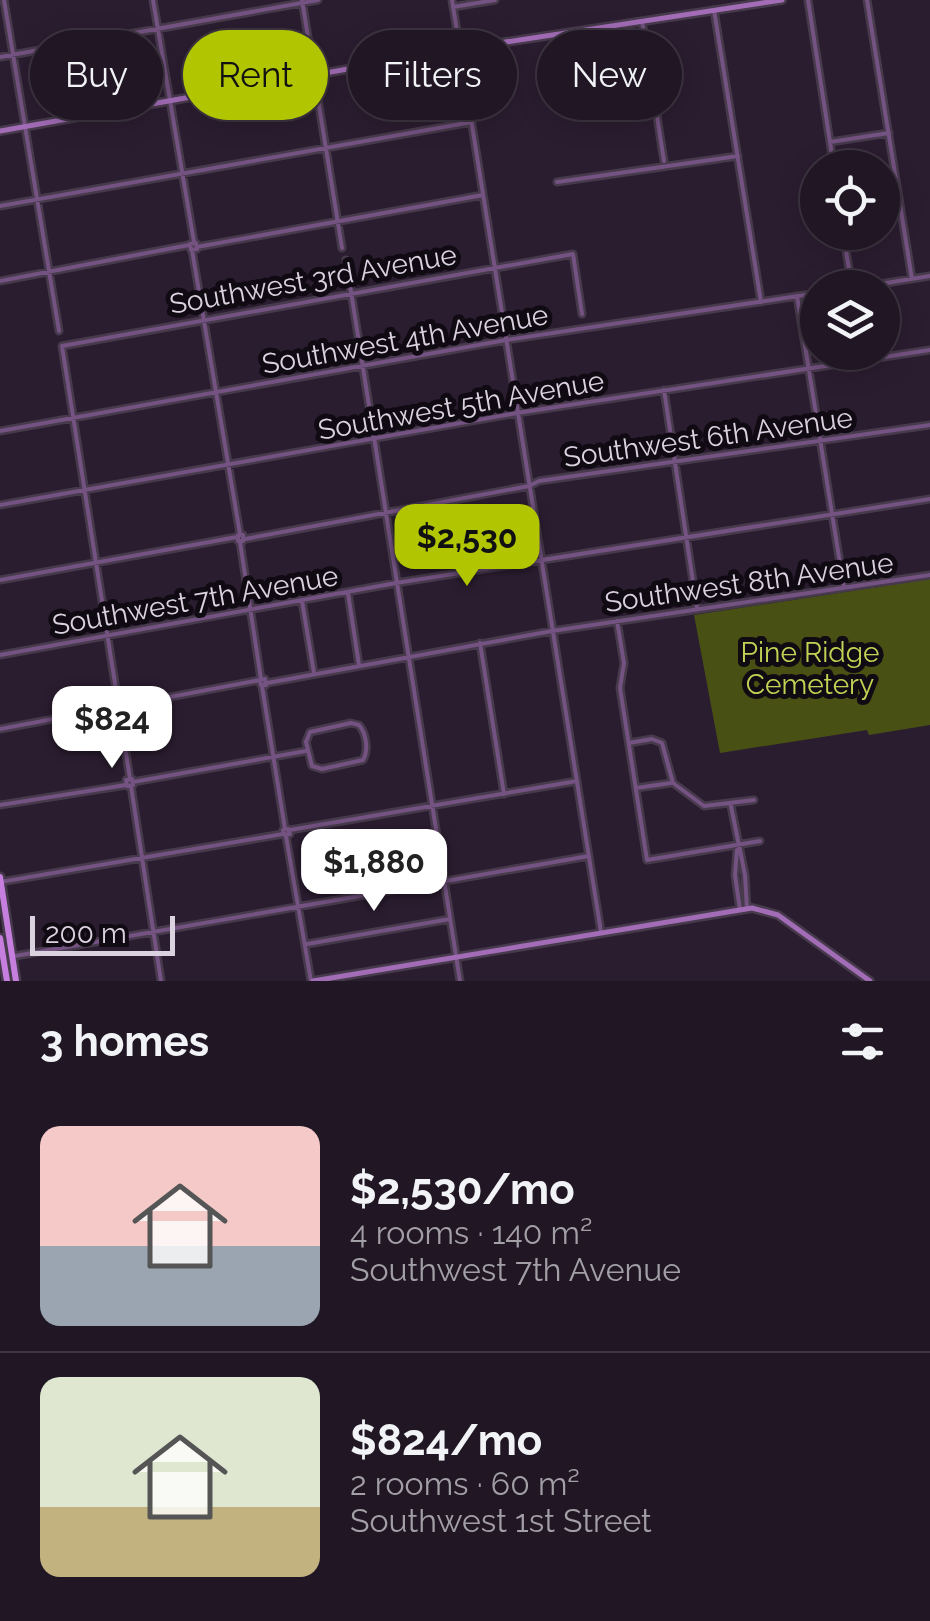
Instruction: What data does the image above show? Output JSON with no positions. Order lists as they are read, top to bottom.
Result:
{
  "streets": {
    "street": [
      "Southwest 3rd Avenue",
      "Southwest 4th Avenue",
      "Southwest 5th Avenue",
      "Southwest 6th Avenue",
      "Southwest 8th Avenue",
      "Southwest 7th Avenue"
    ]
  },
  "crossings": [
    ["Southwest 3rd Avenue", "Southwest 4th Avenue"]
  ],
  "parks": ["Pine Ridge Cemetery"],
  "scale_bar": "200 m",
  "page": {
    "chip": [
      "Buy",
      "Rent",
      "Filters",
      "New"
    ],
    "price": ["$2,530", "$824", "$1,880"],
    "scale": "200 m",
    "heading": "3 homes",
    "list": [
      {
        "name": "$2,530/mo",
        "note": "4 rooms · 140 m² · Southwest 7th Avenue"
      },
      {
        "name": "$824/mo",
        "note": "2 rooms · 60 m² · Southwest 1st Street"
      }
    ]
  }
}
